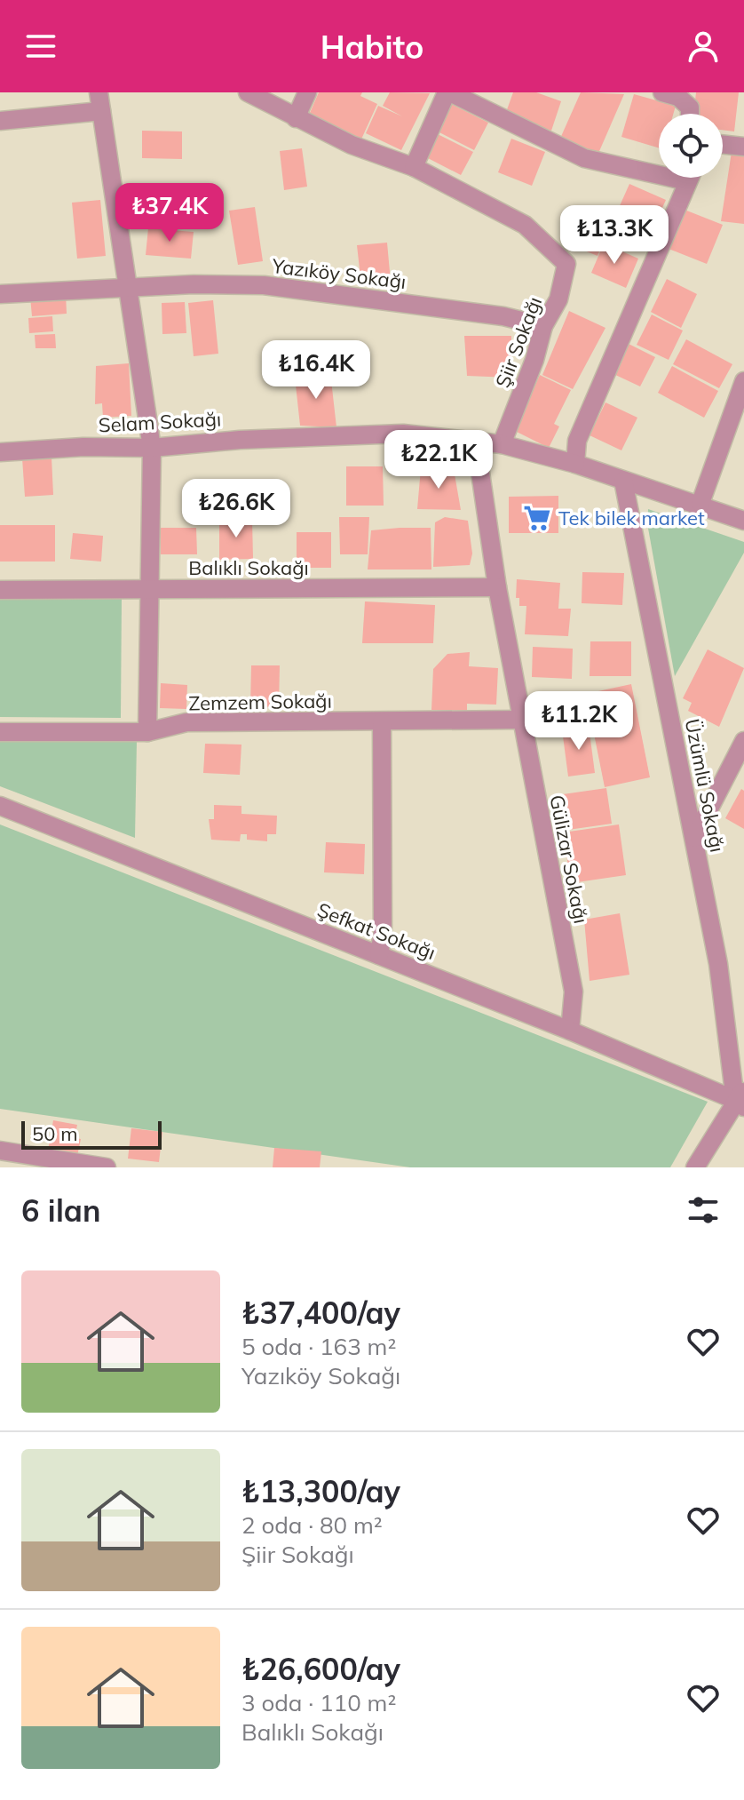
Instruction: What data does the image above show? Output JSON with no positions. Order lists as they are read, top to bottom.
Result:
{
  "streets": {
    "street": [
      "Yazıköy Sokağı",
      "Şiir Sokağı",
      "Selam Sokağı",
      "Balıklı Sokağı",
      "Zemzem Sokağı",
      "Üzümlü Sokağı",
      "Gülizar Sokağı",
      "Şefkat Sokağı"
    ]
  },
  "crossings": [
    ["Yazıköy Sokağı", "Şiir Sokağı"],
    ["Şiir Sokağı", "Selam Sokağı"],
    ["Selam Sokağı", "Üzümlü Sokağı"],
    ["Selam Sokağı", "Gülizar Sokağı"],
    ["Balıklı Sokağı", "Gülizar Sokağı"],
    ["Zemzem Sokağı", "Gülizar Sokağı"],
    ["Üzümlü Sokağı", "Şefkat Sokağı"],
    ["Gülizar Sokağı", "Şefkat Sokağı"]
  ],
  "places": {
    "supermarket": ["Tek bilek market"]
  },
  "scale_bar": "50 m",
  "page": {
    "header": "Habito",
    "price": [
      "₺37.4K",
      "₺13.3K",
      "₺16.4K",
      "₺22.1K",
      "₺26.6K",
      "₺11.2K"
    ],
    "scale": "50 m",
    "heading": "6 ilan",
    "list": [
      {
        "name": "₺37,400/ay",
        "note": "5 oda · 163 m² · Yazıköy Sokağı"
      },
      {
        "name": "₺13,300/ay",
        "note": "2 oda · 80 m² · Şiir Sokağı"
      },
      {
        "name": "₺26,600/ay",
        "note": "3 oda · 110 m² · Balıklı Sokağı"
      }
    ]
  }
}
